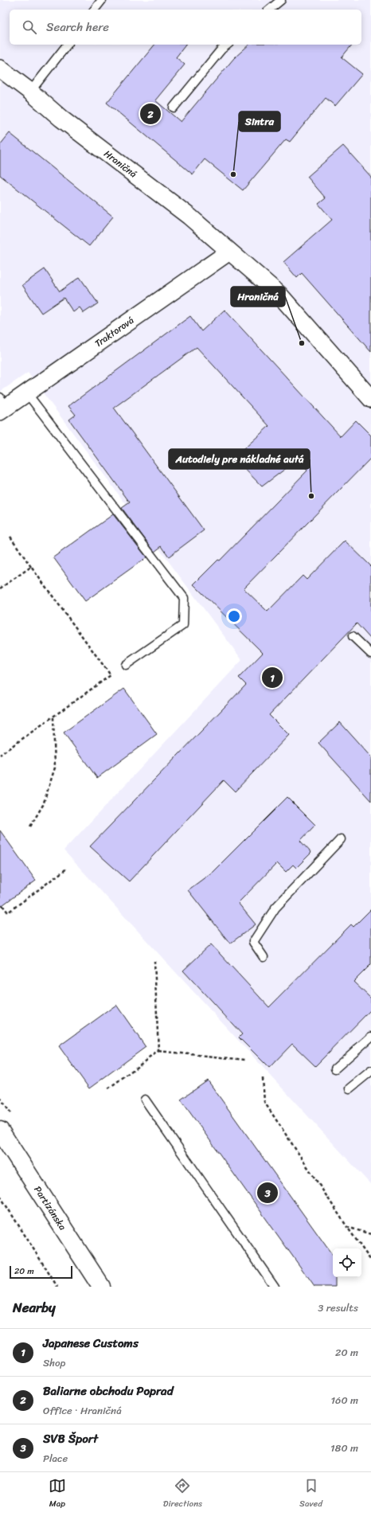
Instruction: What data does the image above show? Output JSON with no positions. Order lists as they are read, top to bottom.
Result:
{
  "streets": {
    "street": ["Hraničná", "Traktorová", "Partizánska"]
  },
  "crossings": [
    ["Hraničná", "Traktorová"]
  ],
  "places": ["Sintra", "Hraničná", "Autodiely pre nákladné autá"],
  "scale_bar": "20 m",
  "page": {
    "search": "Search here",
    "pins": ["2", "1", "3"],
    "scale": "20 m",
    "heading": ["Nearby", "3 results"],
    "list": [
      {
        "mark": "1",
        "name": "Japanese Customs",
        "note": "Shop",
        "value": "20 m"
      },
      {
        "mark": "2",
        "name": "Baliarne obchodu Poprad",
        "note": "Office · Hraničná",
        "value": "160 m"
      },
      {
        "mark": "3",
        "name": "SVB Šport",
        "note": "Place",
        "value": "180 m"
      }
    ],
    "nav": ["Map", "Directions", "Saved"]
  }
}
